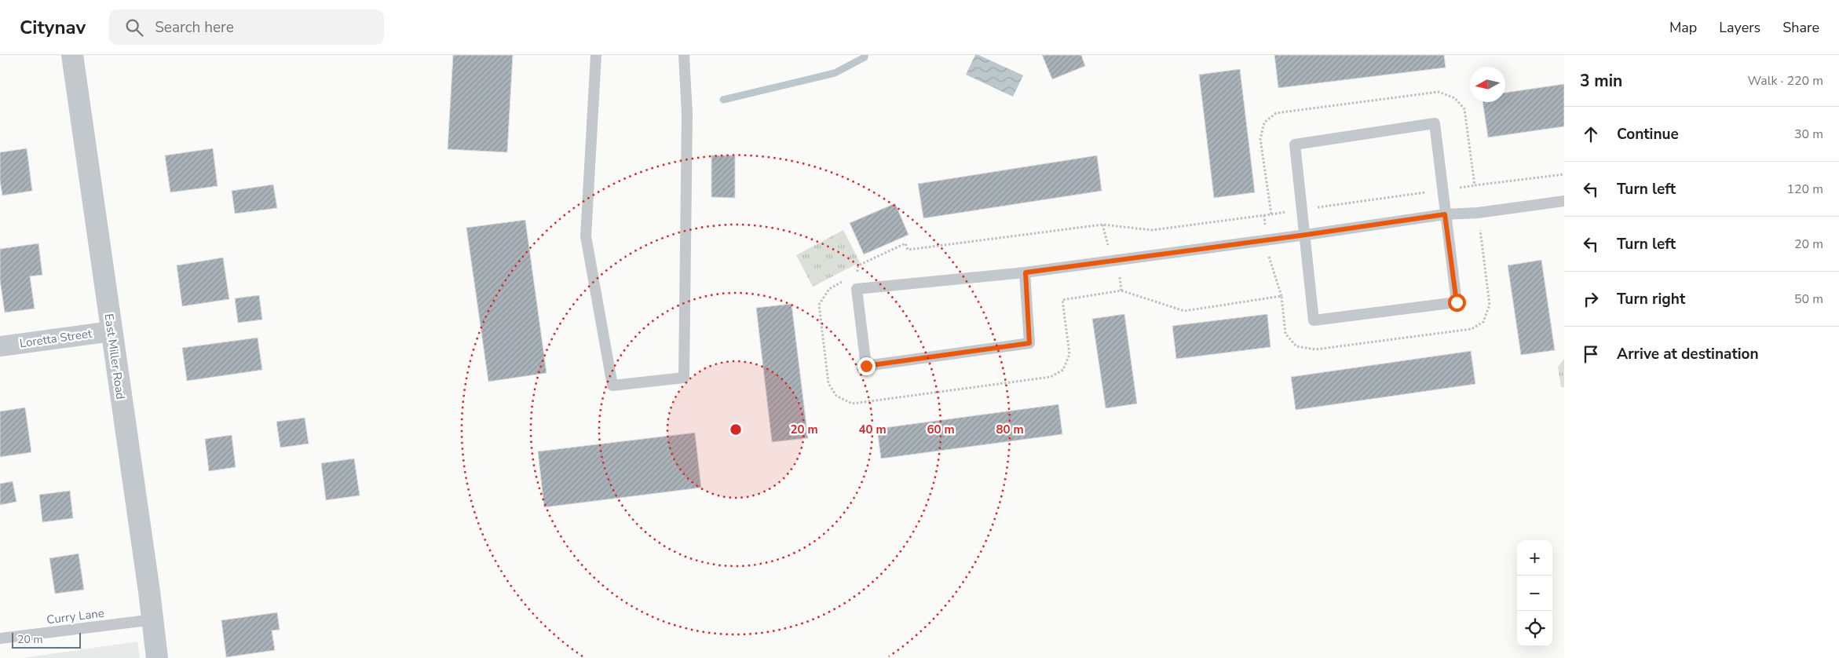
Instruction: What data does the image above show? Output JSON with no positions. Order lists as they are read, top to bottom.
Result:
{
  "streets": {
    "street": ["Loretta Street", "East Miller Road"],
    "lane": ["Curry Lane"]
  },
  "crossings": [
    ["Loretta Street", "East Miller Road"],
    ["East Miller Road", "Curry Lane"]
  ],
  "scale_bar": "20 m",
  "north": "left",
  "page": {
    "header": "Citynav",
    "search": "Search here",
    "nav": ["Map", "Layers", "Share"],
    "heading": ["3 min", "Walk · 220 m"],
    "list": [
      ["Continue", "30 m"],
      ["Turn left", "120 m"],
      ["Turn left", "20 m"],
      ["Turn right", "50 m"],
      "Arrive at destination"
    ],
    "map_buttons": ["+", "−"],
    "scale": "20 m"
  },
  "rings": [
    "20 m",
    "40 m",
    "60 m",
    "80 m"
  ]
}
